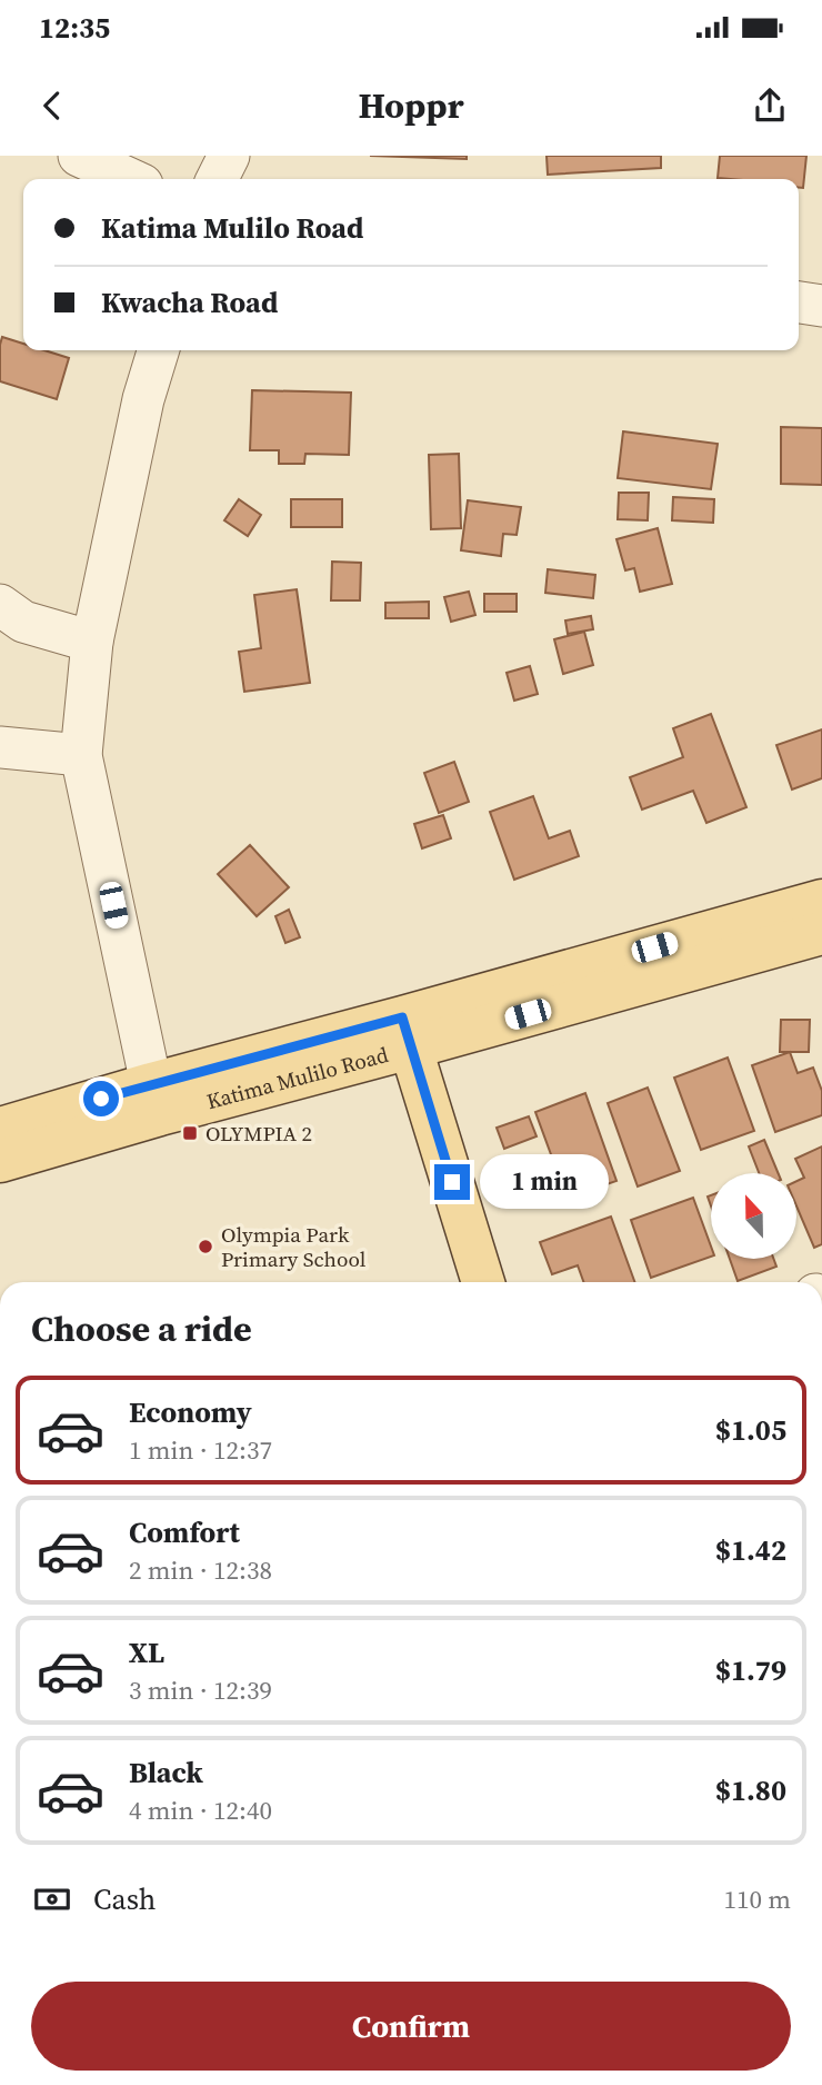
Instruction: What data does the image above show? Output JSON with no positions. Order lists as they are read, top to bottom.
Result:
{
  "streets": {
    "main road": ["Katima Mulilo Road"]
  },
  "places": {
    "transit": ["OLYMPIA 2"],
    "other": ["Olympia Park Primary School"]
  },
  "north": "top",
  "page": {
    "status": "12:35",
    "header": "Hoppr",
    "banner": ["Katima Mulilo Road", "Kwacha Road"],
    "bubble": "1 min",
    "heading": "Choose a ride",
    "list": [
      {
        "name": "Economy",
        "note": "1 min · 12:37",
        "value": "$1.05"
      },
      {
        "name": "Comfort",
        "note": "2 min · 12:38",
        "value": "$1.42"
      },
      {
        "name": "XL",
        "note": "3 min · 12:39",
        "value": "$1.79"
      },
      {
        "name": "Black",
        "note": "4 min · 12:40",
        "value": "$1.80"
      }
    ],
    "pay": ["Cash", "110 m"],
    "buttons": "Confirm"
  }
}
